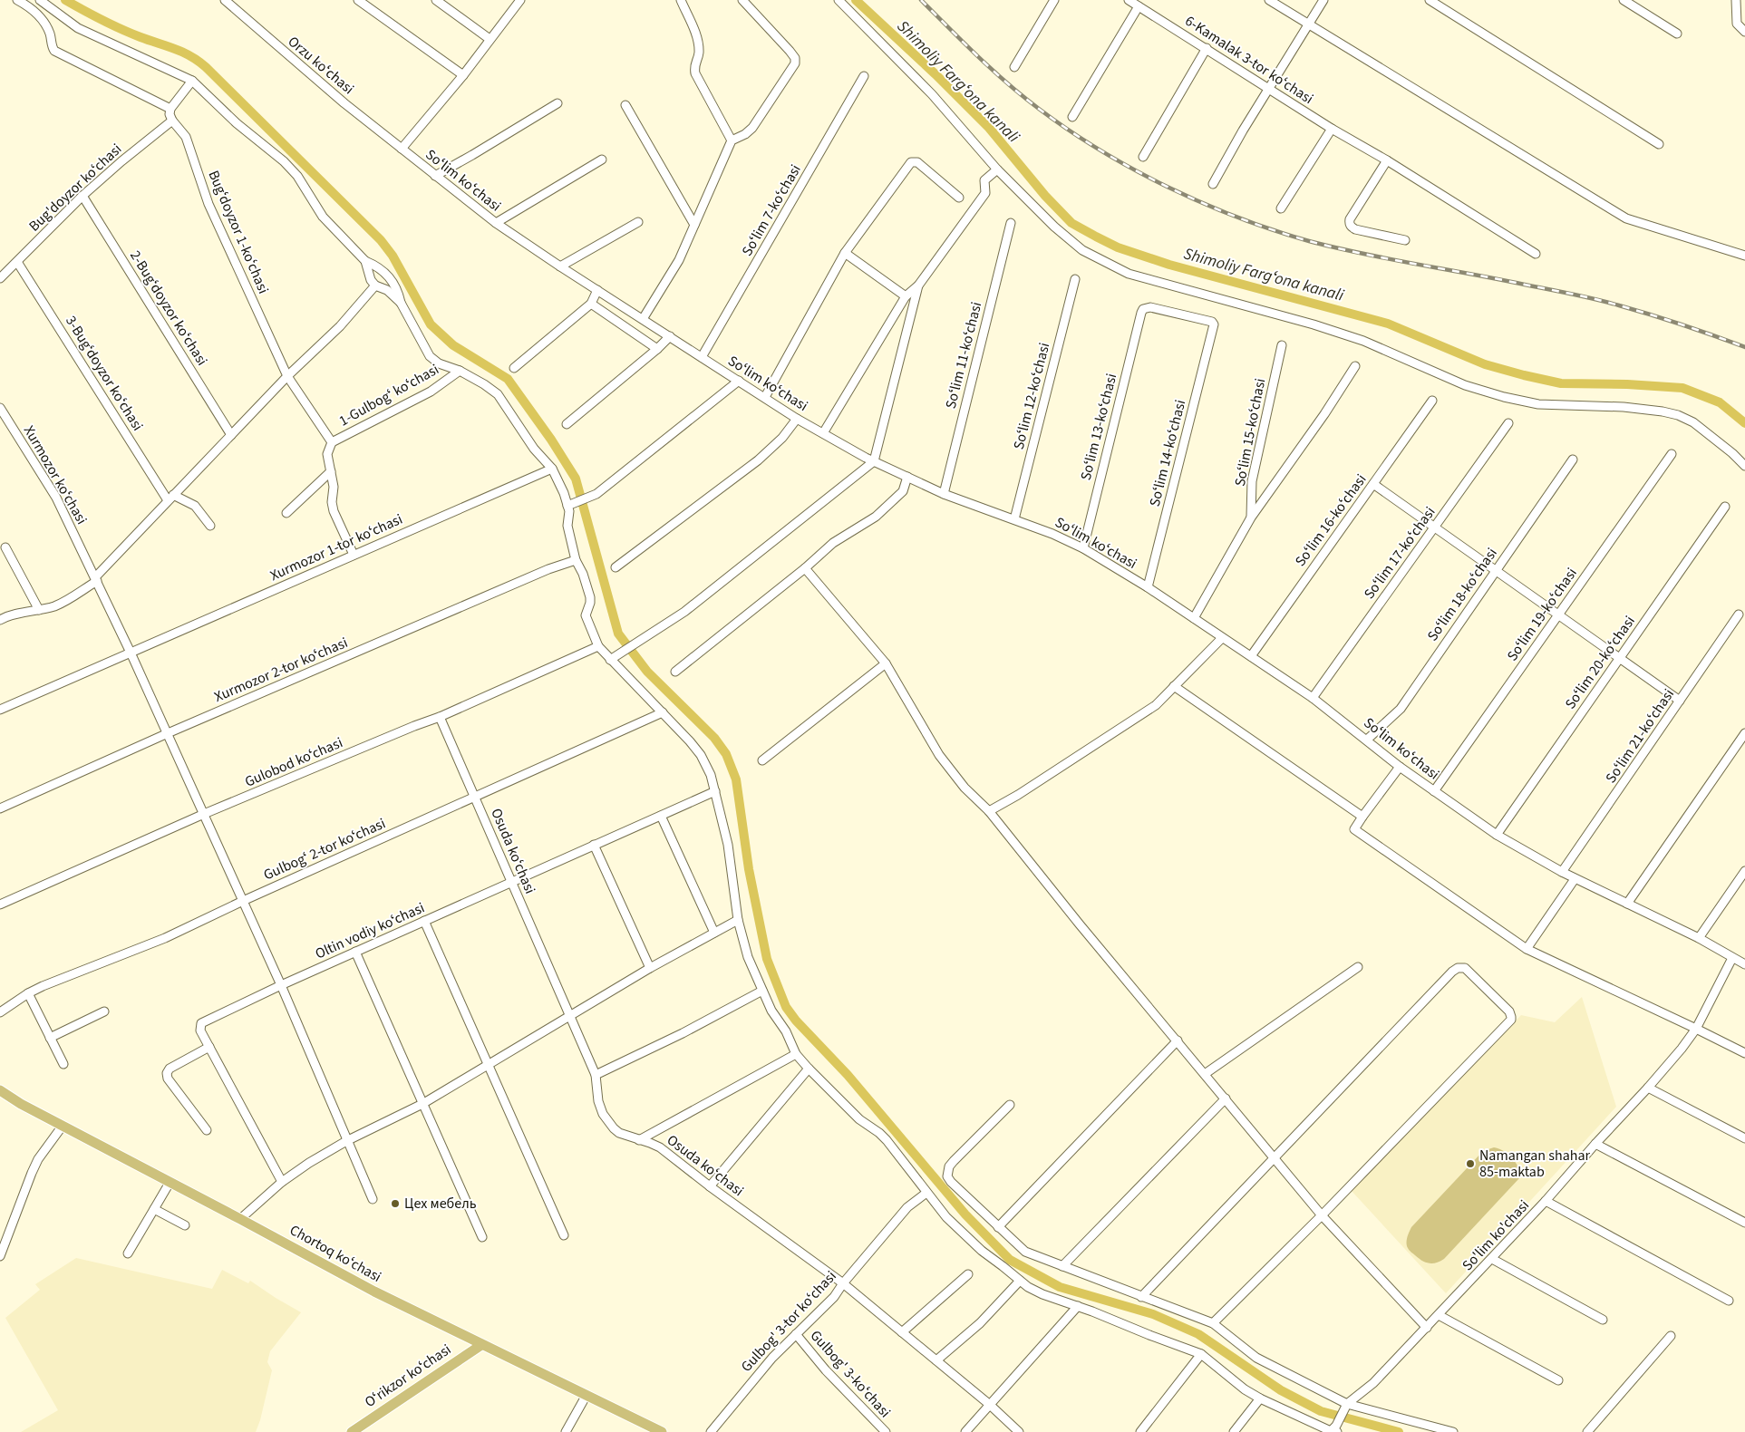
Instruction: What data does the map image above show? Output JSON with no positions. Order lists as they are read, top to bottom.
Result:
{
  "streets": {
    "main road": ["Chortoq koʻchasi", "Oʻrikzor koʻchasi"],
    "street": [
      "6-Kamalak 3-tor koʻchasi",
      "Orzu koʻchasi",
      "Soʻlim koʻchasi",
      "Bug'doyzor koʻchasi",
      "Soʻlim 7-koʻchasi",
      "Bugʻdoyzor 1-koʻchasi",
      "2-Bugʻdoyzor koʻchasi",
      "Soʻlim 11-koʻchasi",
      "3-Bugʻdoyzor koʻchasi",
      "1-Gulbogʻ koʻchasi",
      "Soʻlim 12-koʻchasi",
      "Soʻlim 13-koʻchasi",
      "Soʻlim 15-koʻchasi",
      "Soʻlim 14-koʻchasi",
      "Xurmozor koʻchasi",
      "Soʻlim 16-koʻchasi",
      "Xurmozor 1-tor koʻchasi",
      "Soʻlim 17-koʻchasi",
      "Soʻlim 18-koʻchasi",
      "Soʻlim 19-koʻchasi",
      "Soʻlim 20-koʻchasi",
      "Xurmozor 2-tor koʻchasi",
      "Soʻlim 21-koʻchasi",
      "Gulobod koʻchasi",
      "Gulbogʻ 2-tor koʻchasi",
      "Osuda koʻchasi",
      "Oltin vodiy koʻchasi",
      "So'lim ko'chasi",
      "Gulbog' 3-tor koʻchasi",
      "Gulbog' 3-koʻchasi"
    ]
  },
  "crossings": [
    ["Orzu koʻchasi", "Soʻlim koʻchasi"],
    ["Soʻlim koʻchasi", "Soʻlim 7-koʻchasi"],
    ["Soʻlim koʻchasi", "Soʻlim 11-koʻchasi"],
    ["Soʻlim koʻchasi", "Soʻlim 12-koʻchasi"],
    ["Soʻlim koʻchasi", "Soʻlim 13-koʻchasi"],
    ["Soʻlim koʻchasi", "Soʻlim 15-koʻchasi"],
    ["Soʻlim koʻchasi", "Soʻlim 14-koʻchasi"],
    ["Soʻlim koʻchasi", "Soʻlim 16-koʻchasi"],
    ["Soʻlim koʻchasi", "Soʻlim 17-koʻchasi"],
    ["Soʻlim koʻchasi", "Soʻlim 18-koʻchasi"],
    ["Soʻlim koʻchasi", "Soʻlim 19-koʻchasi"],
    ["Soʻlim koʻchasi", "Soʻlim 20-koʻchasi"],
    ["Soʻlim koʻchasi", "Soʻlim 21-koʻchasi"],
    ["Soʻlim koʻchasi", "So'lim ko'chasi"],
    ["Bug'doyzor koʻchasi", "Bugʻdoyzor 1-koʻchasi"],
    ["Bug'doyzor koʻchasi", "2-Bugʻdoyzor koʻchasi"],
    ["Bug'doyzor koʻchasi", "3-Bugʻdoyzor koʻchasi"],
    ["Bugʻdoyzor 1-koʻchasi", "1-Gulbogʻ koʻchasi"],
    ["Soʻlim 13-koʻchasi", "Soʻlim 14-koʻchasi"],
    ["Xurmozor koʻchasi", "Xurmozor 1-tor koʻchasi"],
    ["Xurmozor koʻchasi", "Xurmozor 2-tor koʻchasi"],
    ["Xurmozor koʻchasi", "Gulobod koʻchasi"],
    ["Xurmozor koʻchasi", "Gulbogʻ 2-tor koʻchasi"],
    ["Xurmozor koʻchasi", "Oltin vodiy koʻchasi"],
    ["Gulobod koʻchasi", "Osuda koʻchasi"],
    ["Gulbogʻ 2-tor koʻchasi", "Osuda koʻchasi"],
    ["Osuda koʻchasi", "Oltin vodiy koʻchasi"],
    ["Osuda koʻchasi", "Gulbog' 3-tor koʻchasi"],
    ["Chortoq koʻchasi", "Oʻrikzor koʻchasi"],
    ["Gulbog' 3-tor koʻchasi", "Gulbog' 3-koʻchasi"]
  ],
  "water": ["Shimoliy Fargʻona kanali"],
  "places": ["Namangan shahar 85-maktab", "Цех мебель"]
}
